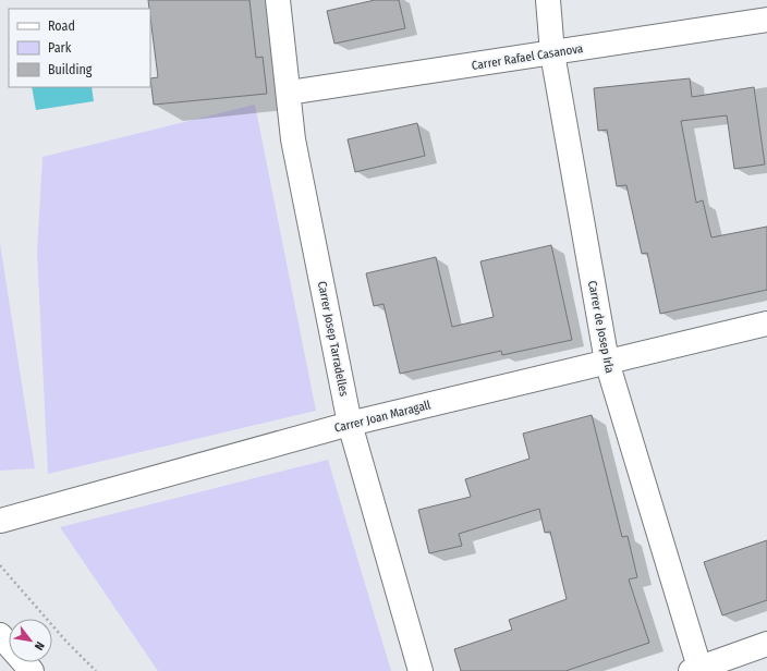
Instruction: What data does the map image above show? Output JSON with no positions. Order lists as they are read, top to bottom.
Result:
{
  "streets": {
    "street": [
      "Carrer Rafael Casanova",
      "Carrer de Josep Irla",
      "Carrer Josep Tarradelles",
      "Carrer Joan Maragall"
    ]
  },
  "crossings": [
    ["Carrer Rafael Casanova", "Carrer de Josep Irla"],
    ["Carrer Rafael Casanova", "Carrer Josep Tarradelles"],
    ["Carrer de Josep Irla", "Carrer Joan Maragall"],
    ["Carrer Josep Tarradelles", "Carrer Joan Maragall"]
  ],
  "legend": ["Road", "Park", "Building"],
  "north": "bottom right"
}
